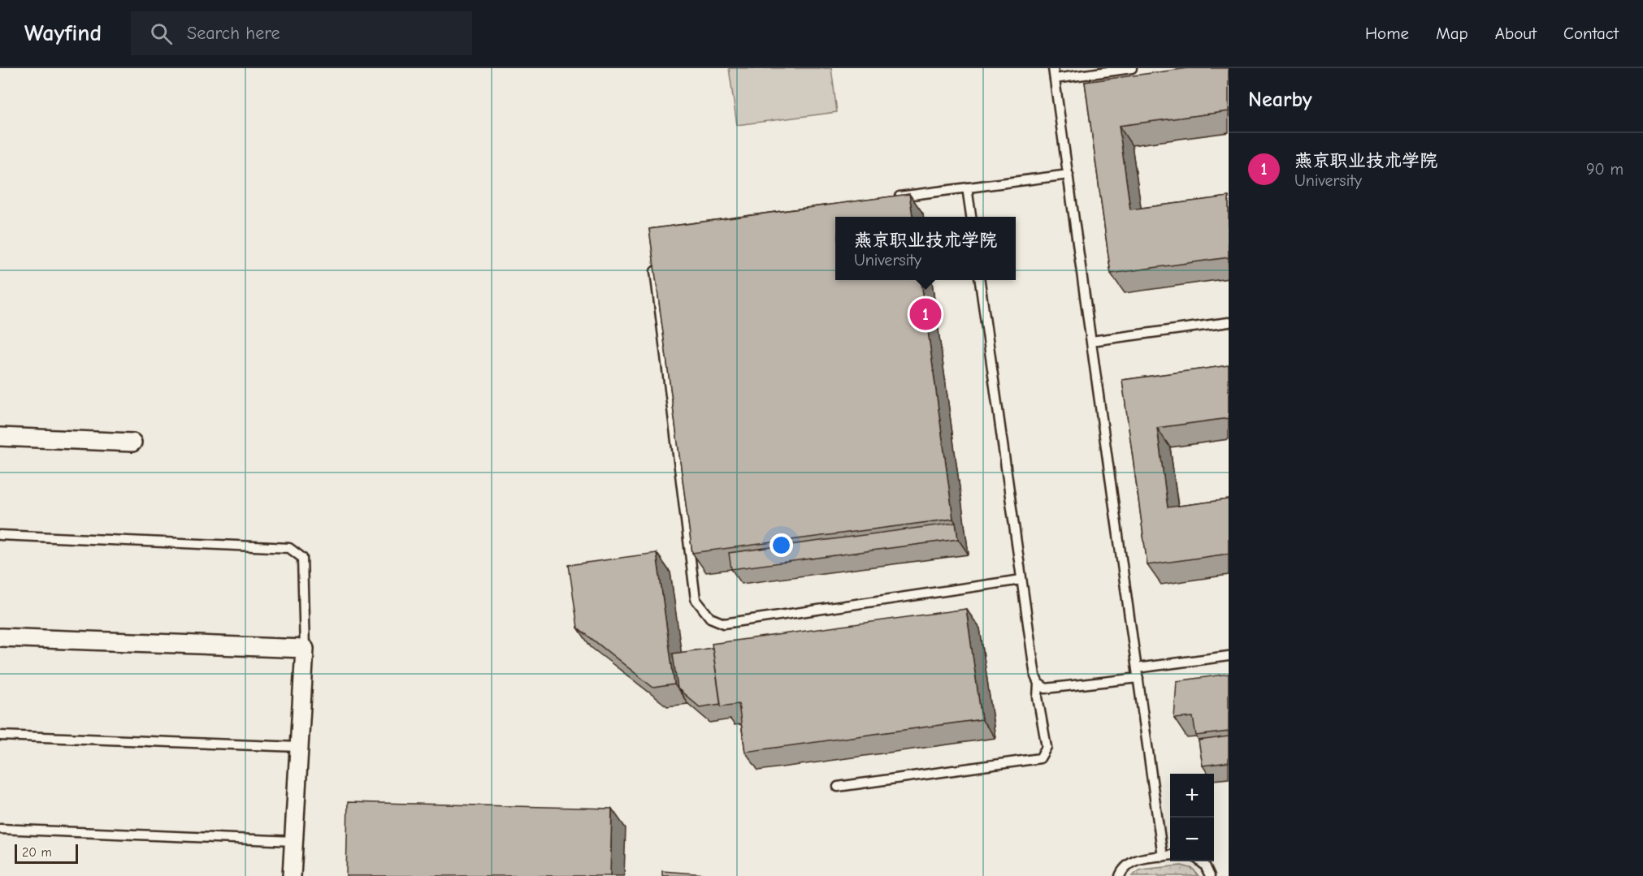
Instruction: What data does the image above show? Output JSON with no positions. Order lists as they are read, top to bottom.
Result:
{
  "scale_bar": "20 m",
  "page": {
    "header": "Wayfind",
    "search": "Search here",
    "nav": [
      "Home",
      "Map",
      "About",
      "Contact"
    ],
    "heading": "Nearby",
    "list": [
      {
        "mark": "1",
        "name": "燕京职业技术学院",
        "note": "University",
        "value": "90 m"
      }
    ],
    "popup": ["燕京职业技术学院", "University"],
    "pins": "1",
    "map_buttons": ["+", "−"],
    "scale": "20 m"
  }
}
